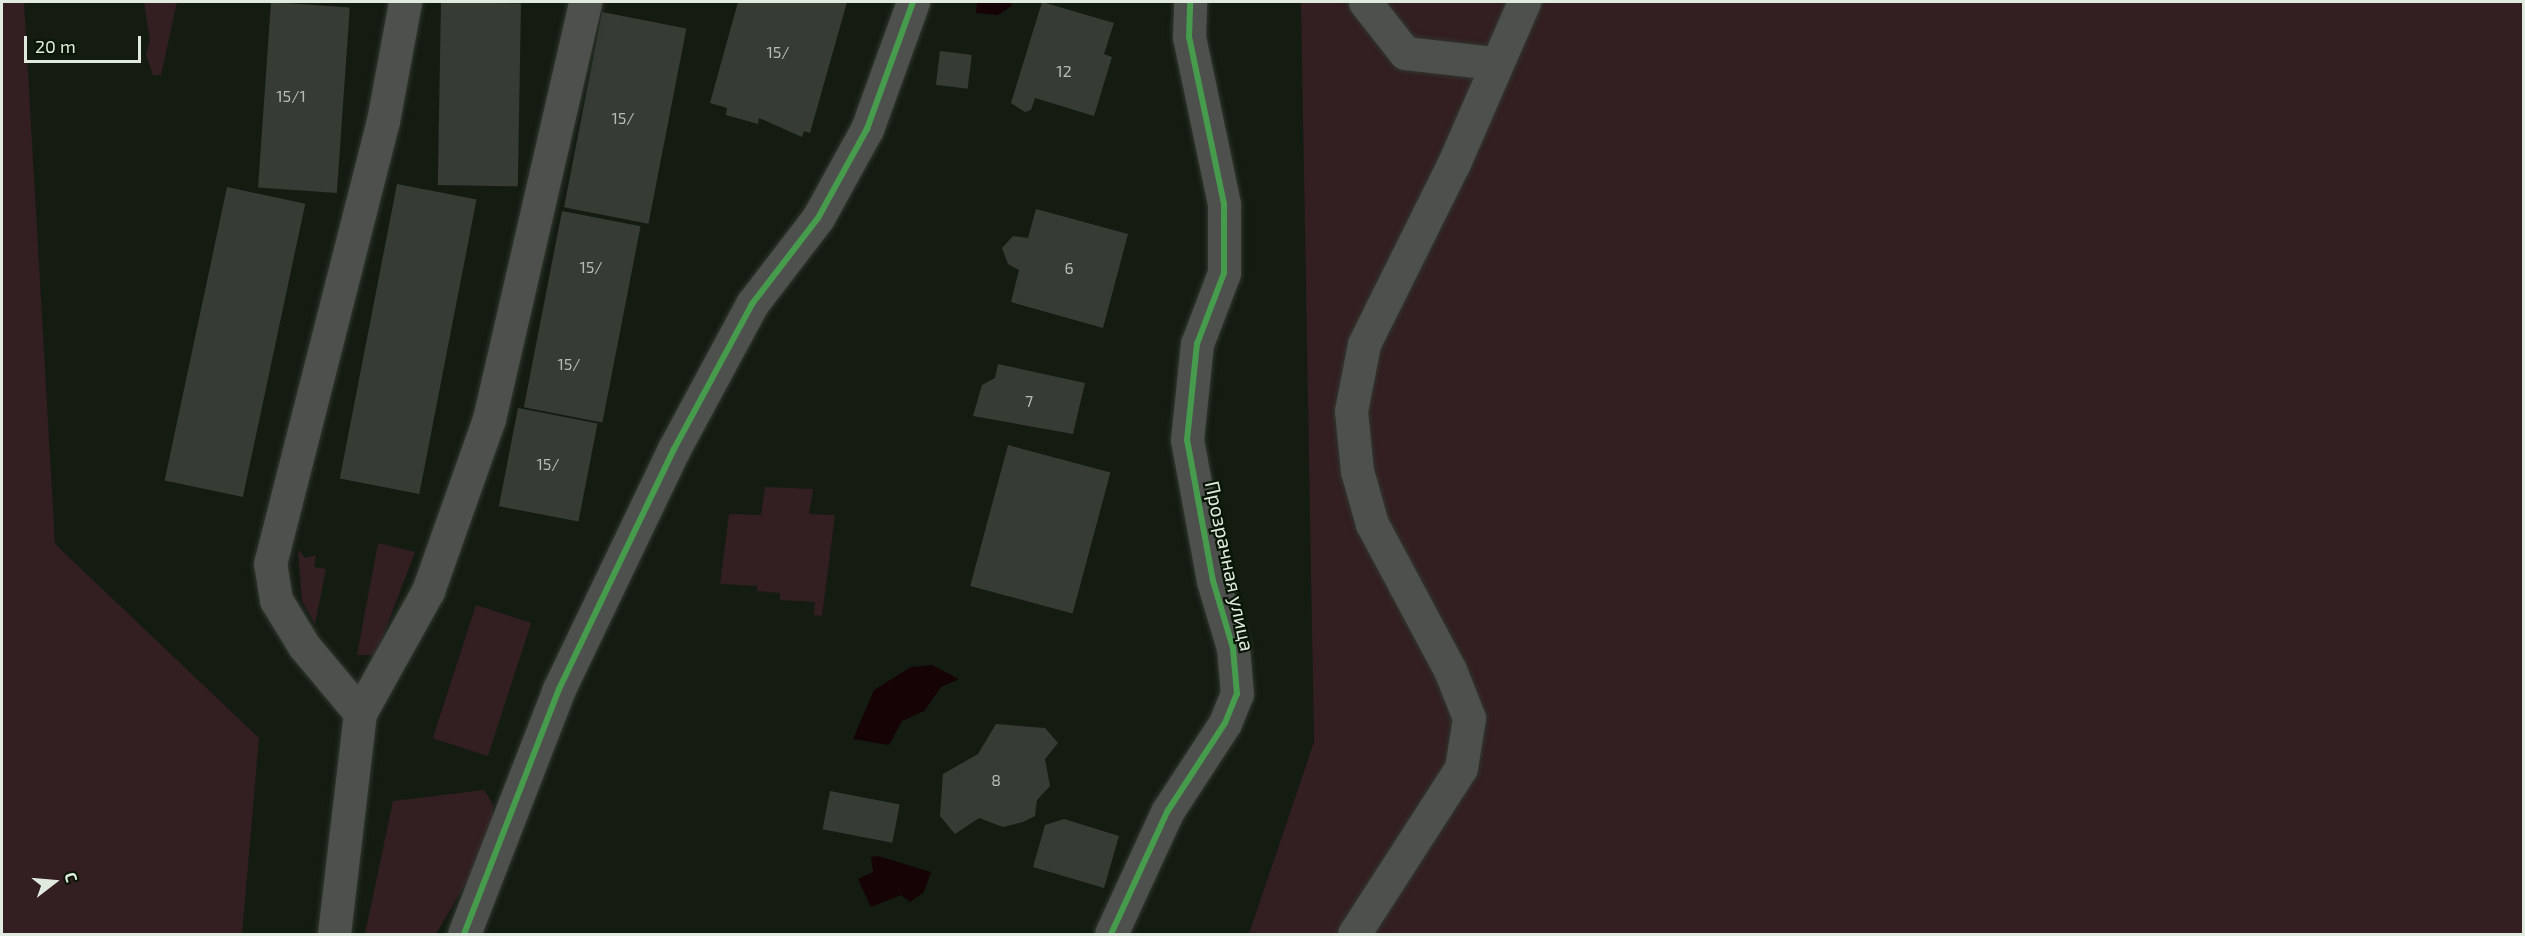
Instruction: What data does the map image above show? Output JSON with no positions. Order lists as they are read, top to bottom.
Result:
{
  "streets": {
    "street": ["Прозрачная улица"]
  },
  "house_numbers": [
    "15/",
    "12",
    "15/1",
    "15/",
    "15/",
    "6",
    "15/",
    "7",
    "15/",
    "8"
  ],
  "scale_bar": "20 m",
  "north": "right"
}
